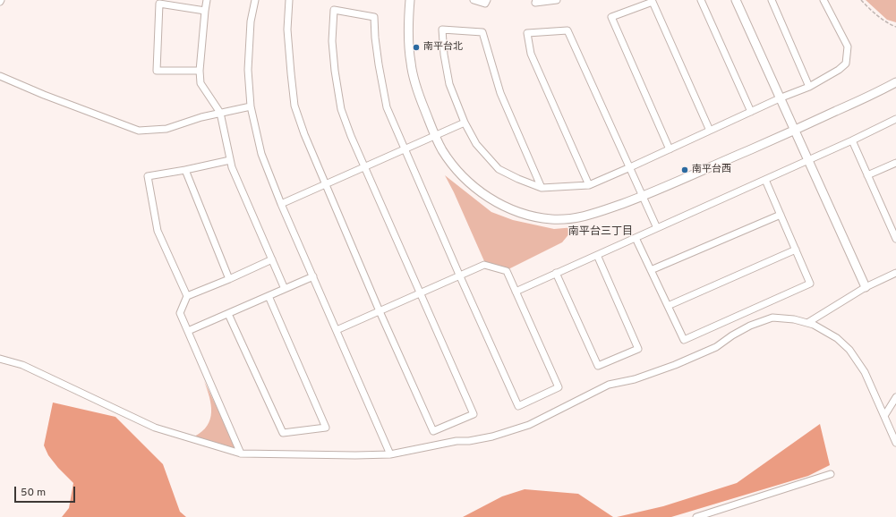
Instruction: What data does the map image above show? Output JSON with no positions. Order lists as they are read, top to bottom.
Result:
{
  "districts": ["南平台三丁目"],
  "places": ["南平台北", "南平台西"],
  "scale_bar": "50 m"
}
